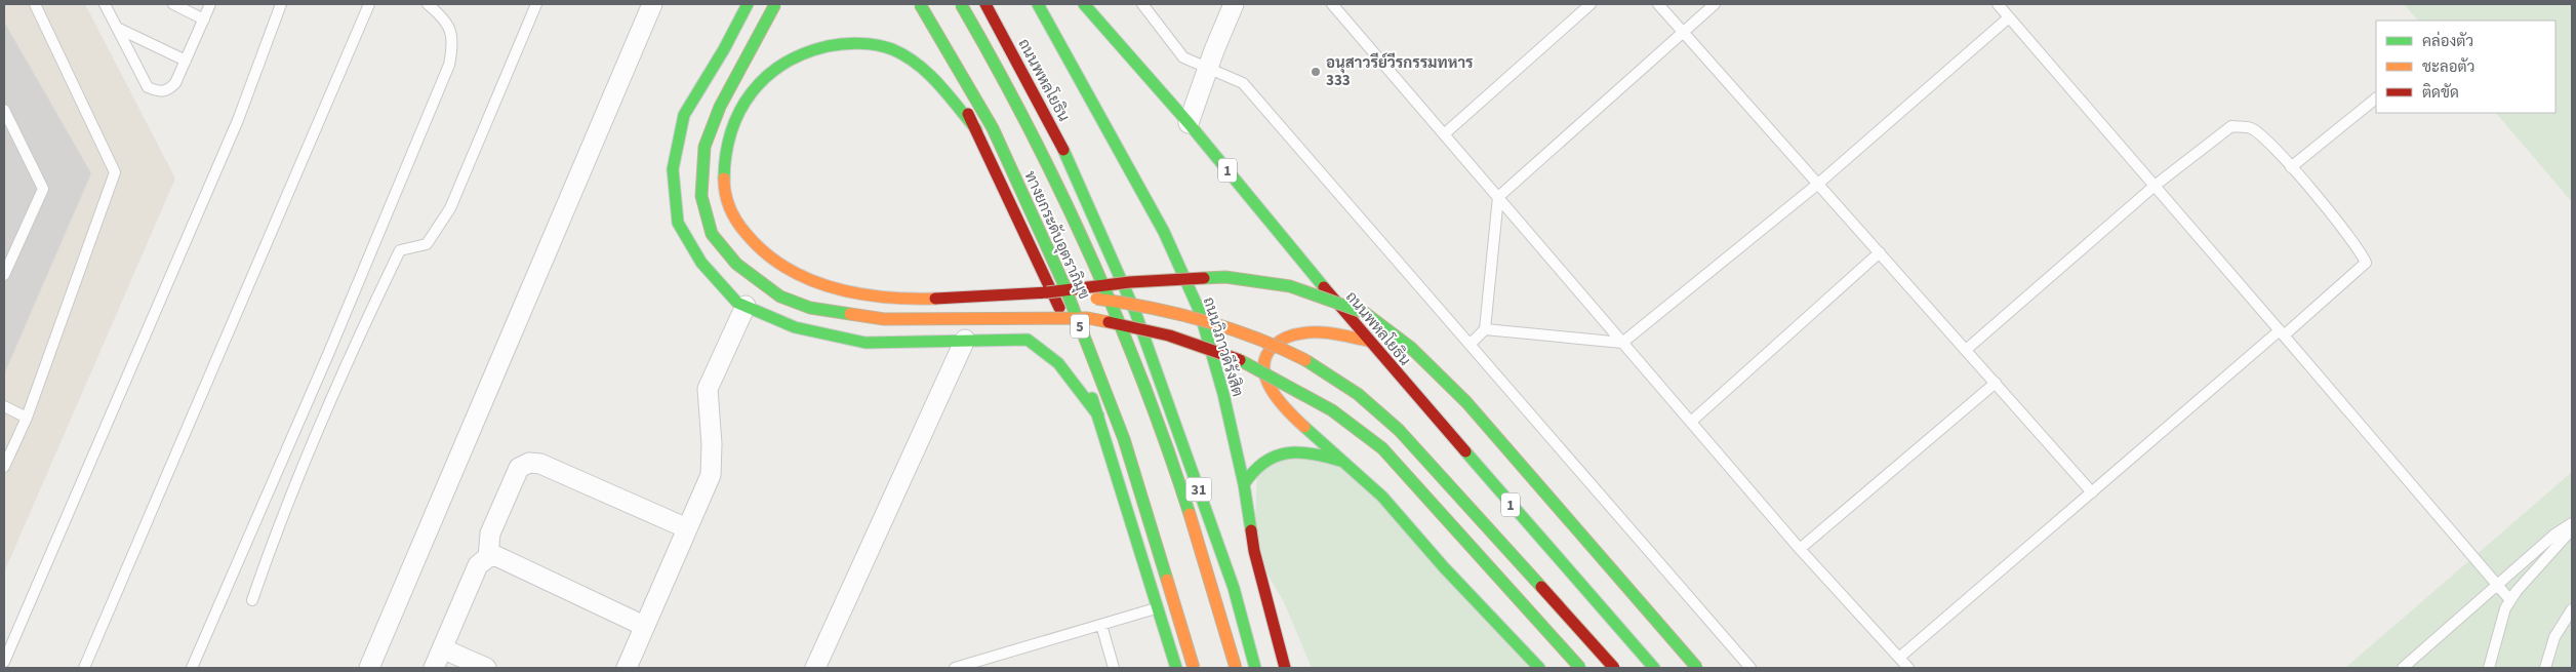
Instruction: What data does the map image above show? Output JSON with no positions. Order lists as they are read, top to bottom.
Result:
{
  "streets": {
    "main road": [
      "ถนนพหลโยธิน",
      "1",
      "ทางยกระดับอุตราภิมุข",
      "5",
      "ถนนวิภาวดีรังสิต",
      "31"
    ]
  },
  "places": ["อนุสาวรีย์วีรกรรมทหาร 333"],
  "legend": ["คล่องตัว", "ชะลอตัว", "ติดขัด"]
}
